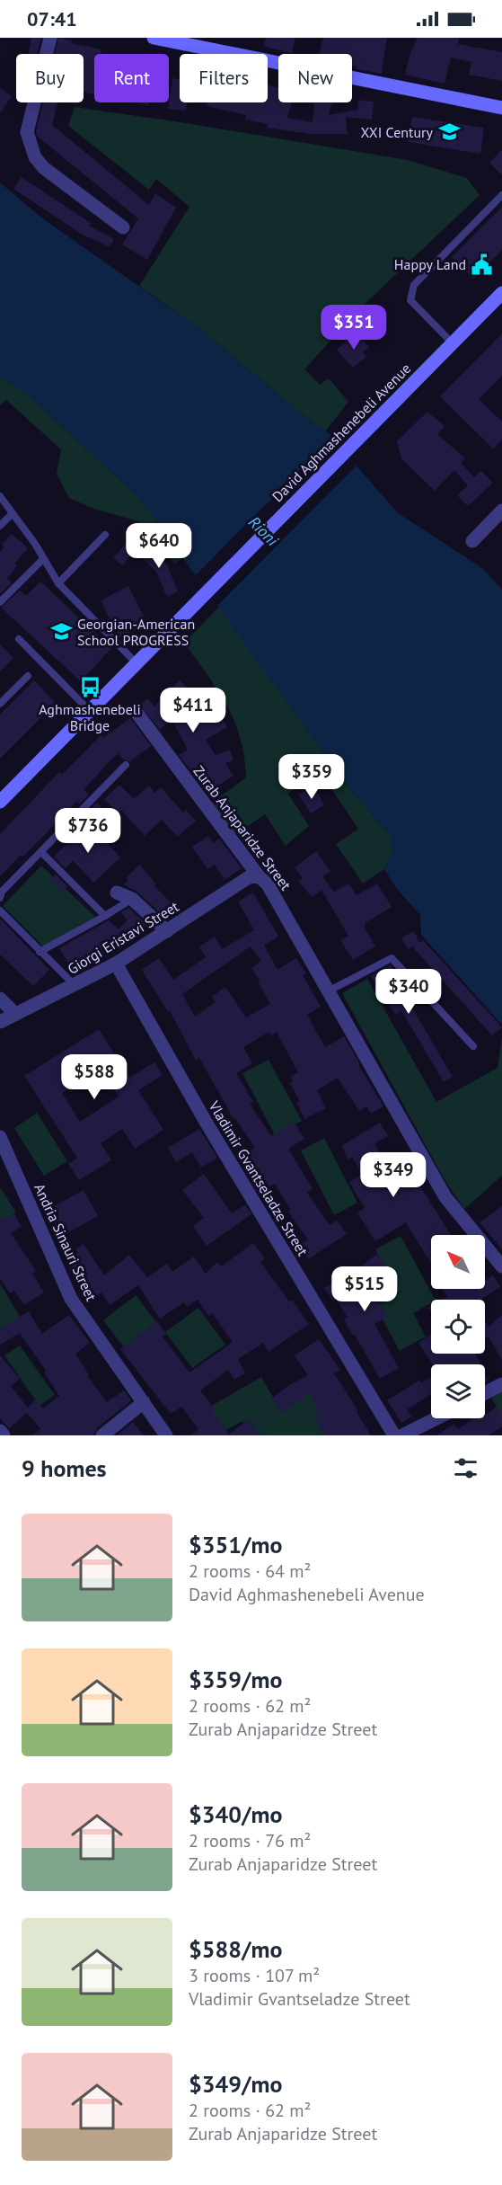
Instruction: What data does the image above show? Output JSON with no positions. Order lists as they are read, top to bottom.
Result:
{
  "streets": {
    "main road": ["David Aghmashenebeli Avenue"],
    "street": [
      "Zurab Anjaparidze Street",
      "Giorgi Eristavi Street",
      "Vladimir Gvantseladze Street",
      "Andria Sinauri Street"
    ]
  },
  "crossings": [
    ["Zurab Anjaparidze Street", "Giorgi Eristavi Street"],
    ["Giorgi Eristavi Street", "Vladimir Gvantseladze Street"]
  ],
  "water": ["Rioni"],
  "places": {
    "school or university": ["XXI Century", "Georgian-American School PROGRESS"],
    "public building": ["Happy Land"],
    "bus stop": ["Aghmashenebeli Bridge"]
  },
  "north": "top left",
  "page": {
    "status": "07:41",
    "chip": [
      "Buy",
      "Rent",
      "Filters",
      "New"
    ],
    "price": [
      "$351",
      "$640",
      "$411",
      "$359",
      "$736",
      "$340",
      "$588",
      "$349",
      "$515"
    ],
    "heading": "9 homes",
    "list": [
      {
        "name": "$351/mo",
        "note": "2 rooms · 64 m² · David Aghmashenebeli Avenue"
      },
      {
        "name": "$359/mo",
        "note": "2 rooms · 62 m² · Zurab Anjaparidze Street"
      },
      {
        "name": "$340/mo",
        "note": "2 rooms · 76 m² · Zurab Anjaparidze Street"
      },
      {
        "name": "$588/mo",
        "note": "3 rooms · 107 m² · Vladimir Gvantseladze Street"
      },
      {
        "name": "$349/mo",
        "note": "2 rooms · 62 m² · Zurab Anjaparidze Street"
      }
    ]
  }
}
